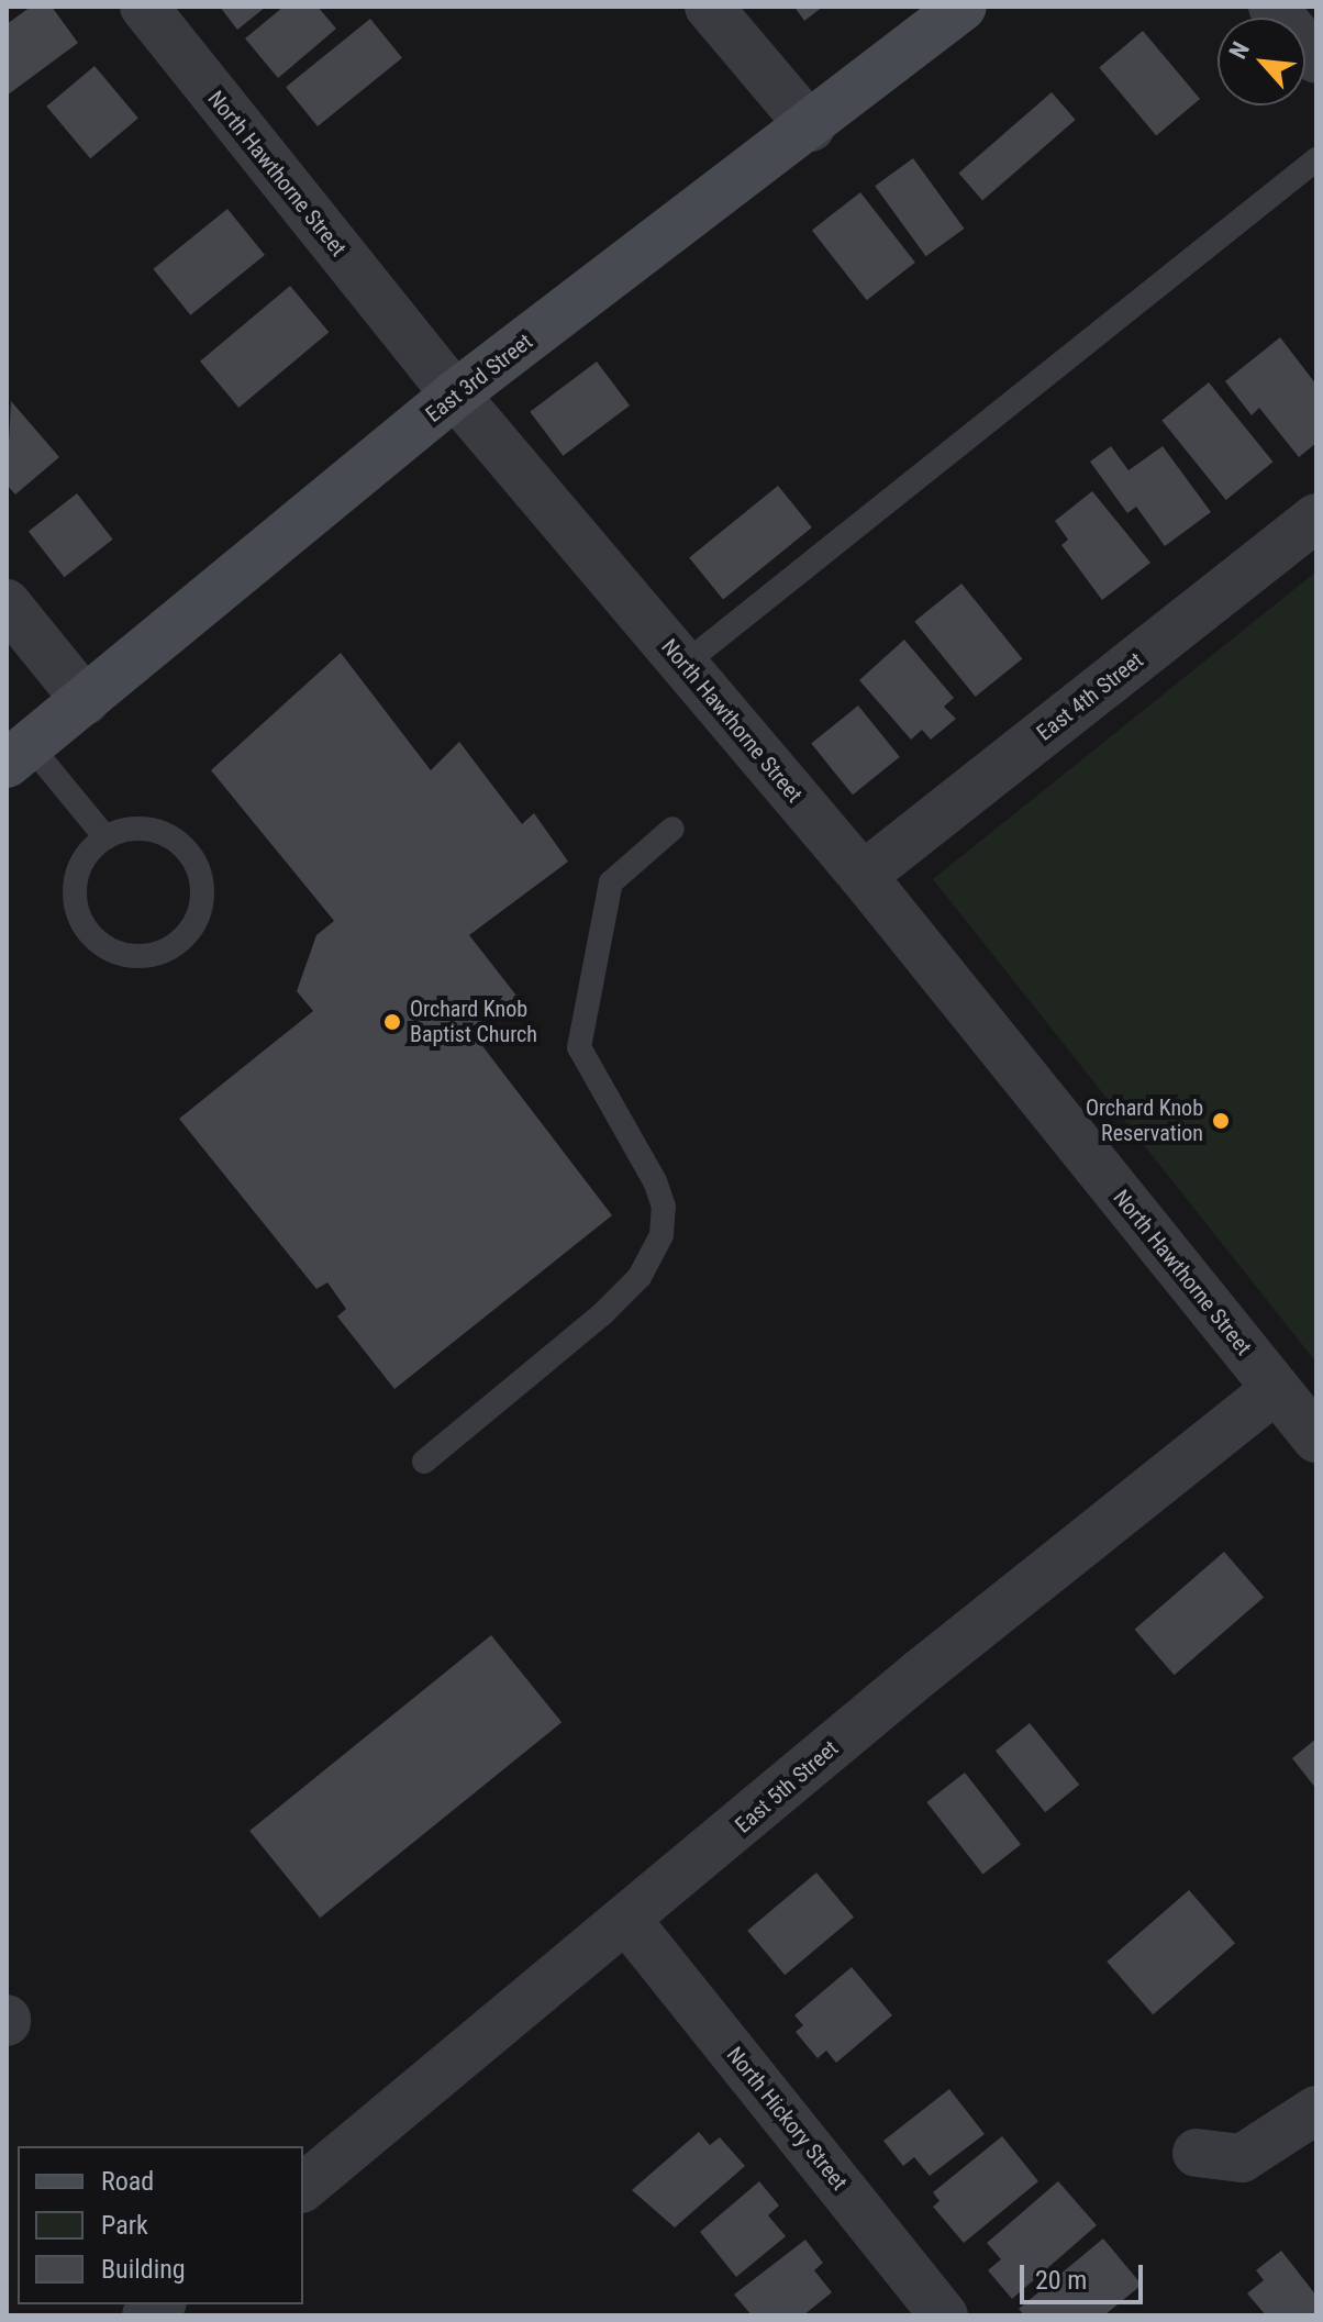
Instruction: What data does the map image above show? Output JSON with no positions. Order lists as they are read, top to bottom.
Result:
{
  "streets": {
    "main road": ["East 3rd Street"],
    "street": [
      "North Hawthorne Street",
      "East 4th Street",
      "East 5th Street",
      "North Hickory Street"
    ]
  },
  "crossings": [
    ["North Hawthorne Street", "East 3rd Street"],
    ["North Hawthorne Street", "East 4th Street"],
    ["North Hawthorne Street", "East 5th Street"],
    ["East 5th Street", "North Hickory Street"]
  ],
  "places": ["Orchard Knob Baptist Church", "Orchard Knob Reservation"],
  "legend": ["Road", "Park", "Building"],
  "scale_bar": "20 m",
  "north": "top left"
}
